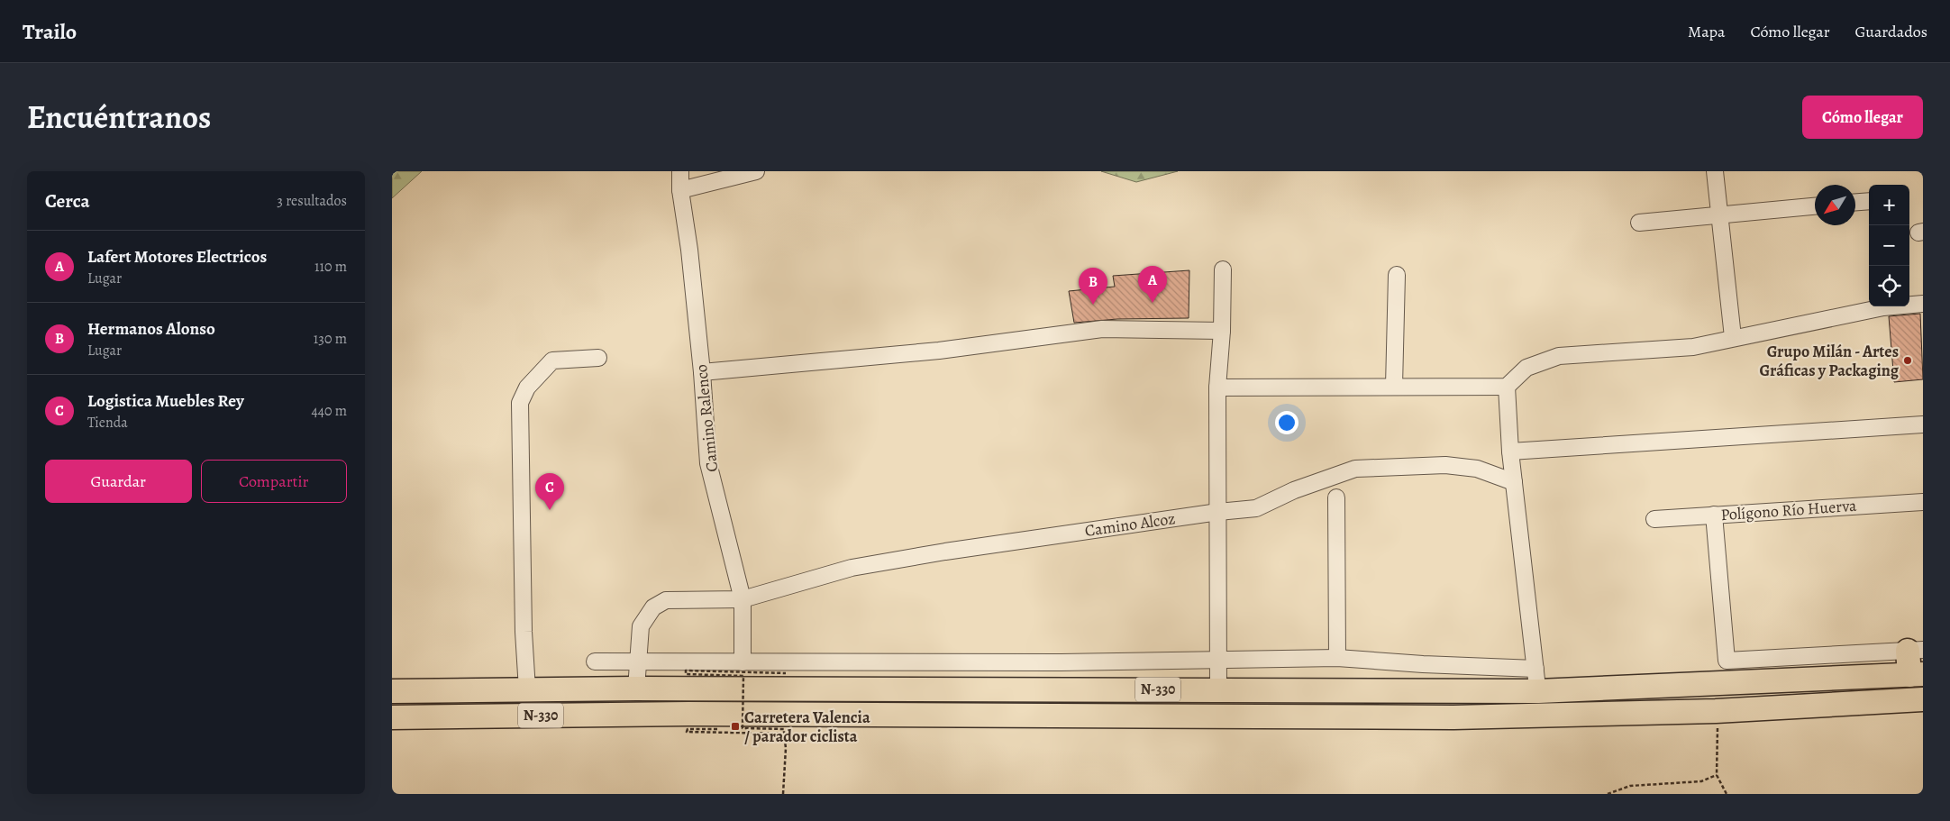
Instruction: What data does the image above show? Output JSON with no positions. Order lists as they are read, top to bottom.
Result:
{
  "streets": {
    "highway": ["N-330"],
    "street": ["Camino Ralenco", "Polígono Río Huerva", "Camino Alcoz"]
  },
  "crossings": [
    ["Camino Ralenco", "Camino Alcoz"],
    ["Camino Alcoz", "N-330"]
  ],
  "places": {
    "other": ["Grupo Milán - Artes Gráficas y Packaging"],
    "transit": ["Carretera Valencia / parador ciclista"]
  },
  "north": "bottom left",
  "page": {
    "header": "Trailo",
    "nav": ["Mapa", "Cómo llegar", "Guardados"],
    "title": "Encuéntranos",
    "buttons": [
      "Cómo llegar",
      ["Guardar", "Compartir"]
    ],
    "heading": ["Cerca", "3 resultados"],
    "map_buttons": ["+", "−"],
    "list": [
      {
        "mark": "A",
        "name": "Lafert Motores Electricos",
        "note": "Lugar",
        "value": "110 m"
      },
      {
        "mark": "B",
        "name": "Hermanos Alonso",
        "note": "Lugar",
        "value": "130 m"
      },
      {
        "mark": "C",
        "name": "Logistica Muebles Rey",
        "note": "Tienda",
        "value": "440 m"
      }
    ],
    "pins": ["A", "B", "C"]
  }
}
